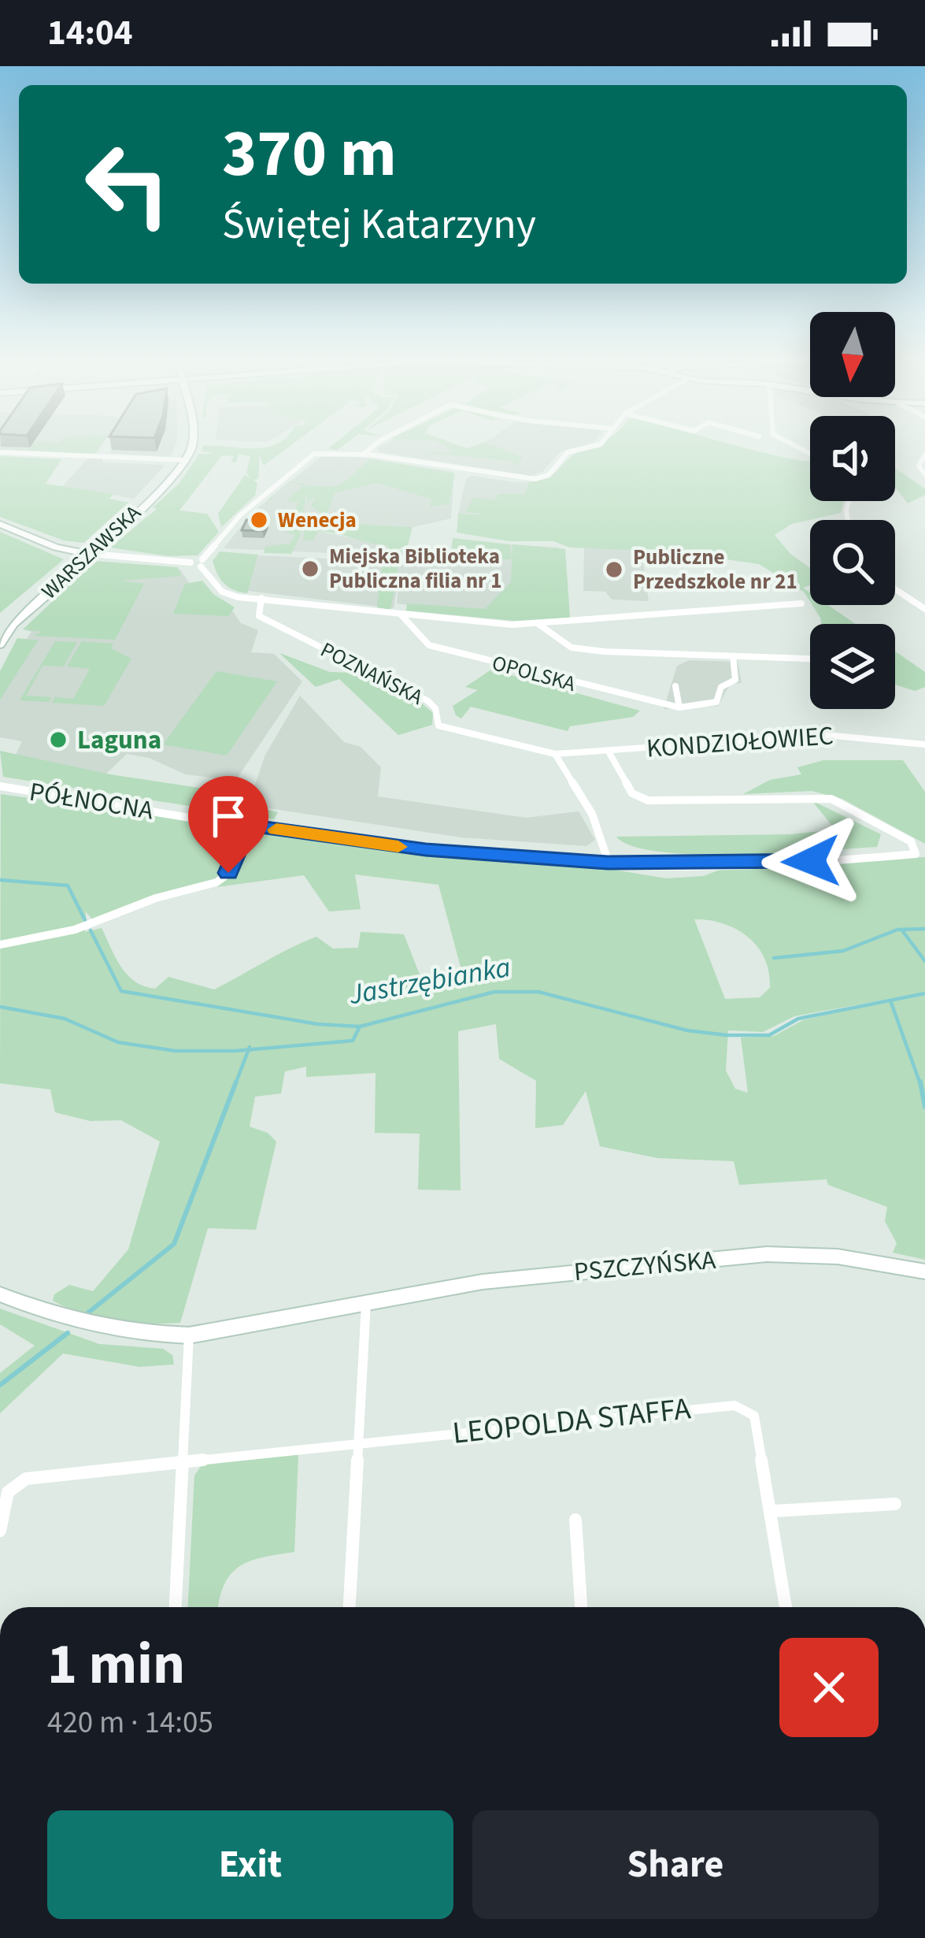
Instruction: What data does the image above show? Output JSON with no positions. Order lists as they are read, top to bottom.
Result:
{
  "streets": {
    "main road": ["WARSZAWSKA", "PSZCZYŃSKA"],
    "street": [
      "POZNAŃSKA",
      "OPOLSKA",
      "KONDZIOŁOWIEC",
      "PÓŁNOCNA",
      "LEOPOLDA STAFFA"
    ]
  },
  "crossings": [
    ["POZNAŃSKA", "OPOLSKA"],
    ["POZNAŃSKA", "KONDZIOŁOWIEC"],
    ["KONDZIOŁOWIEC", "PÓŁNOCNA"]
  ],
  "water": ["Jastrzębianka"],
  "places": [
    "Wenecja",
    "Miejska Biblioteka Publiczna filia nr 1",
    "Publiczne Przedszkole nr 21",
    "Laguna"
  ],
  "north": "bottom",
  "page": {
    "status": "14:04",
    "turn": ["370 m", "Świętej Katarzyny"],
    "heading": ["1 min", "420 m · 14:05"],
    "buttons": ["Exit", "Share"]
  }
}
